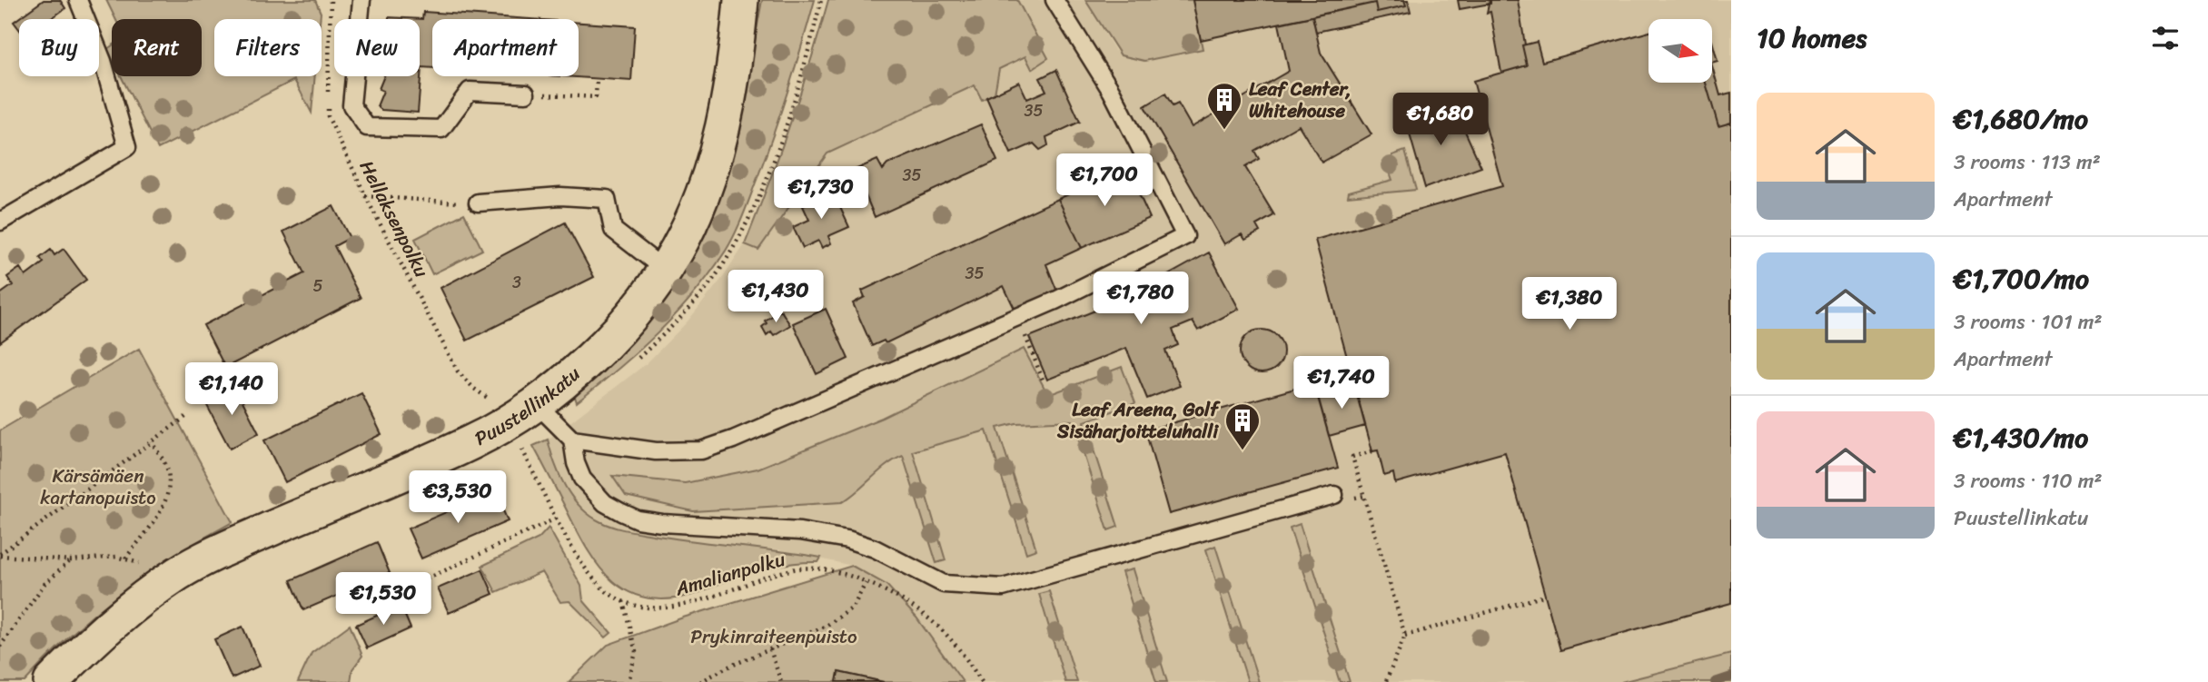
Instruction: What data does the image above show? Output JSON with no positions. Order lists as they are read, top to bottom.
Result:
{
  "streets": {
    "street": ["Puustellinkatu"],
    "path": ["Hellaksenpolku", "Amalianpolku"]
  },
  "crossings": [
    ["Hellaksenpolku", "Puustellinkatu"],
    ["Hellaksenpolku", "Amalianpolku"],
    ["Puustellinkatu", "Amalianpolku"]
  ],
  "parks": ["Kärsämäen kartanopuisto", "Prykinraiteenpuisto"],
  "places": {
    "building": ["Leaf Center, Whitehouse", "Leaf Areena, Golf Sisäharjoitteluhalli"]
  },
  "house_numbers": [
    "35",
    "35",
    "35",
    "3",
    "5"
  ],
  "north": "right",
  "page": {
    "heading": "10 homes",
    "chip": [
      "Buy",
      "Rent",
      "Filters",
      "New",
      "Apartment"
    ],
    "list": [
      {
        "name": "€1,680/mo",
        "note": "3 rooms · 113 m² · Apartment"
      },
      {
        "name": "€1,700/mo",
        "note": "3 rooms · 101 m² · Apartment"
      },
      {
        "name": "€1,430/mo",
        "note": "3 rooms · 110 m² · Puustellinkatu"
      }
    ],
    "price": [
      "€1,680",
      "€1,700",
      "€1,730",
      "€1,430",
      "€1,780",
      "€1,380",
      "€1,740",
      "€1,140",
      "€3,530",
      "€1,530"
    ]
  }
}
